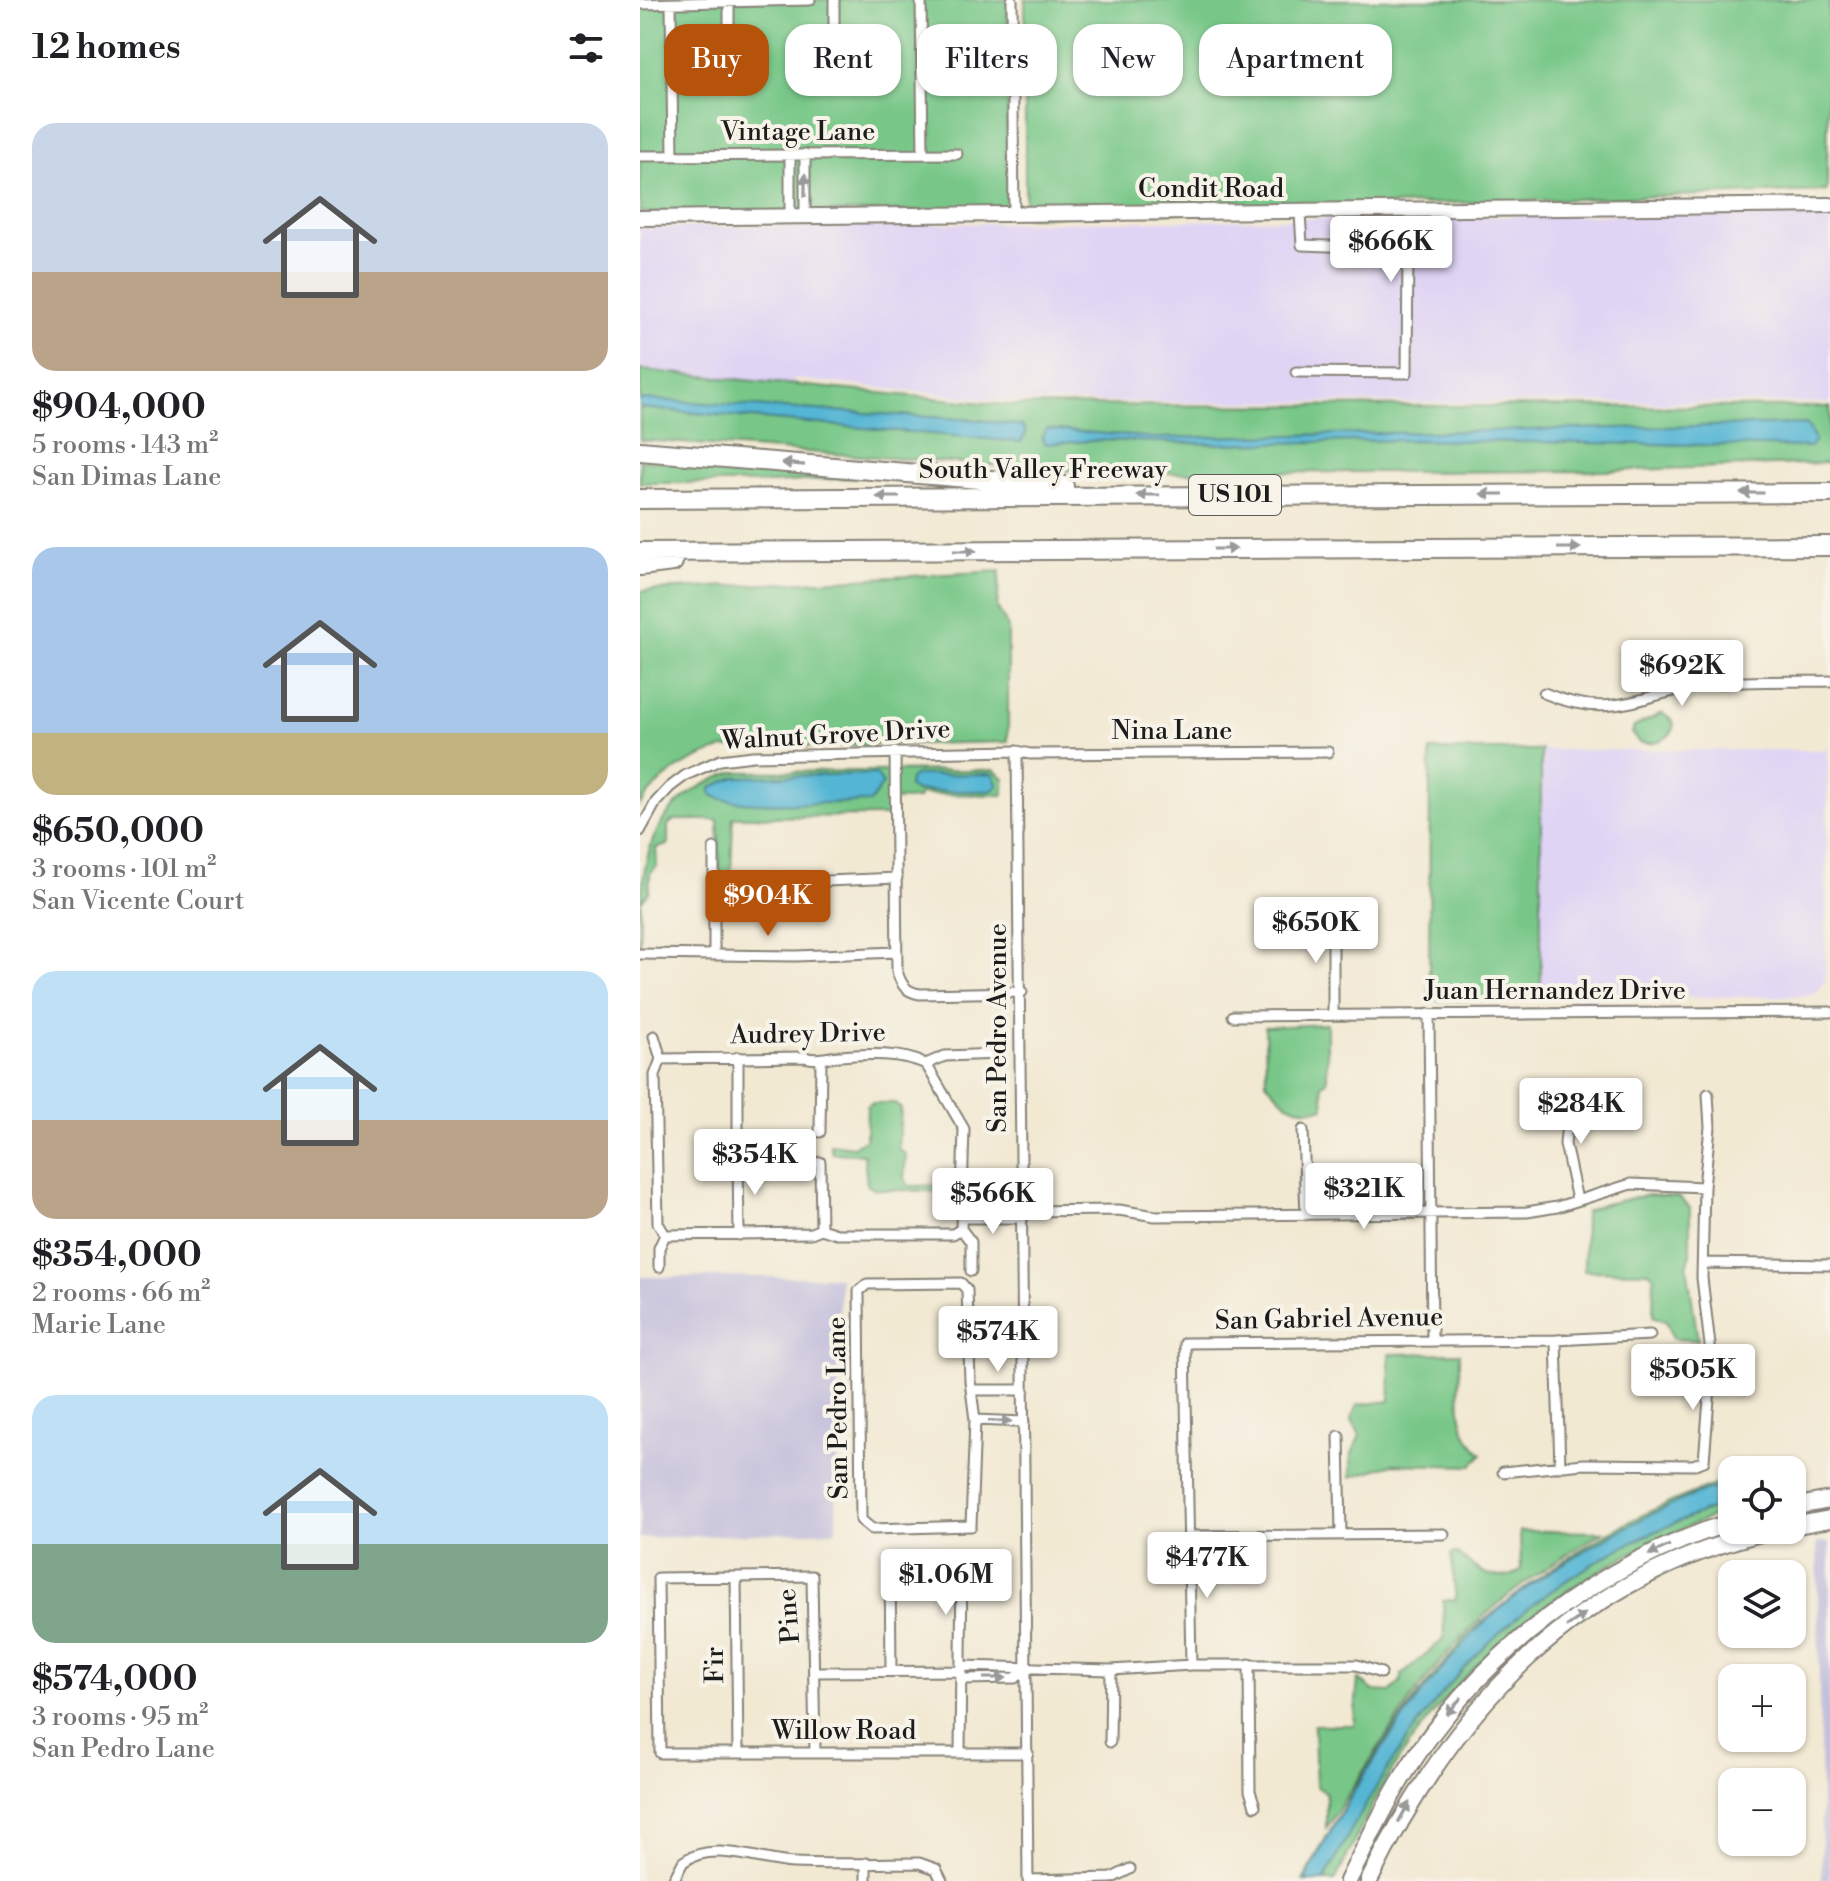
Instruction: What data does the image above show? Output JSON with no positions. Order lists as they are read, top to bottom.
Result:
{
  "streets": {
    "highway": ["South Valley Freeway", "US 101"],
    "street": [
      "Vintage Lane",
      "Condit Road",
      "Nina Lane",
      "Walnut Grove Drive",
      "Juan Hernandez Drive",
      "San Pedro Avenue",
      "Audrey Drive",
      "San Gabriel Avenue",
      "San Pedro Lane",
      "Pine",
      "Fir",
      "Willow Road"
    ]
  },
  "crossings": [
    ["Nina Lane", "Walnut Grove Drive"],
    ["Nina Lane", "San Pedro Avenue"],
    ["Walnut Grove Drive", "San Pedro Avenue"],
    ["San Pedro Avenue", "Willow Road"],
    ["Pine", "Fir"],
    ["Pine", "Willow Road"],
    ["Fir", "Willow Road"]
  ],
  "page": {
    "heading": "12 homes",
    "chip": [
      "Buy",
      "Rent",
      "Filters",
      "New",
      "Apartment"
    ],
    "list": [
      {
        "name": "$904,000",
        "note": "5 rooms · 143 m² · San Dimas Lane"
      },
      {
        "name": "$650,000",
        "note": "3 rooms · 101 m² · San Vicente Court"
      },
      {
        "name": "$354,000",
        "note": "2 rooms · 66 m² · Marie Lane"
      },
      {
        "name": "$574,000",
        "note": "3 rooms · 95 m² · San Pedro Lane"
      }
    ],
    "price": [
      "$666K",
      "$692K",
      "$904K",
      "$650K",
      "$284K",
      "$354K",
      "$321K",
      "$566K",
      "$574K",
      "$505K",
      "$477K",
      "$1.06M"
    ],
    "map_buttons": ["+", "−"]
  }
}
